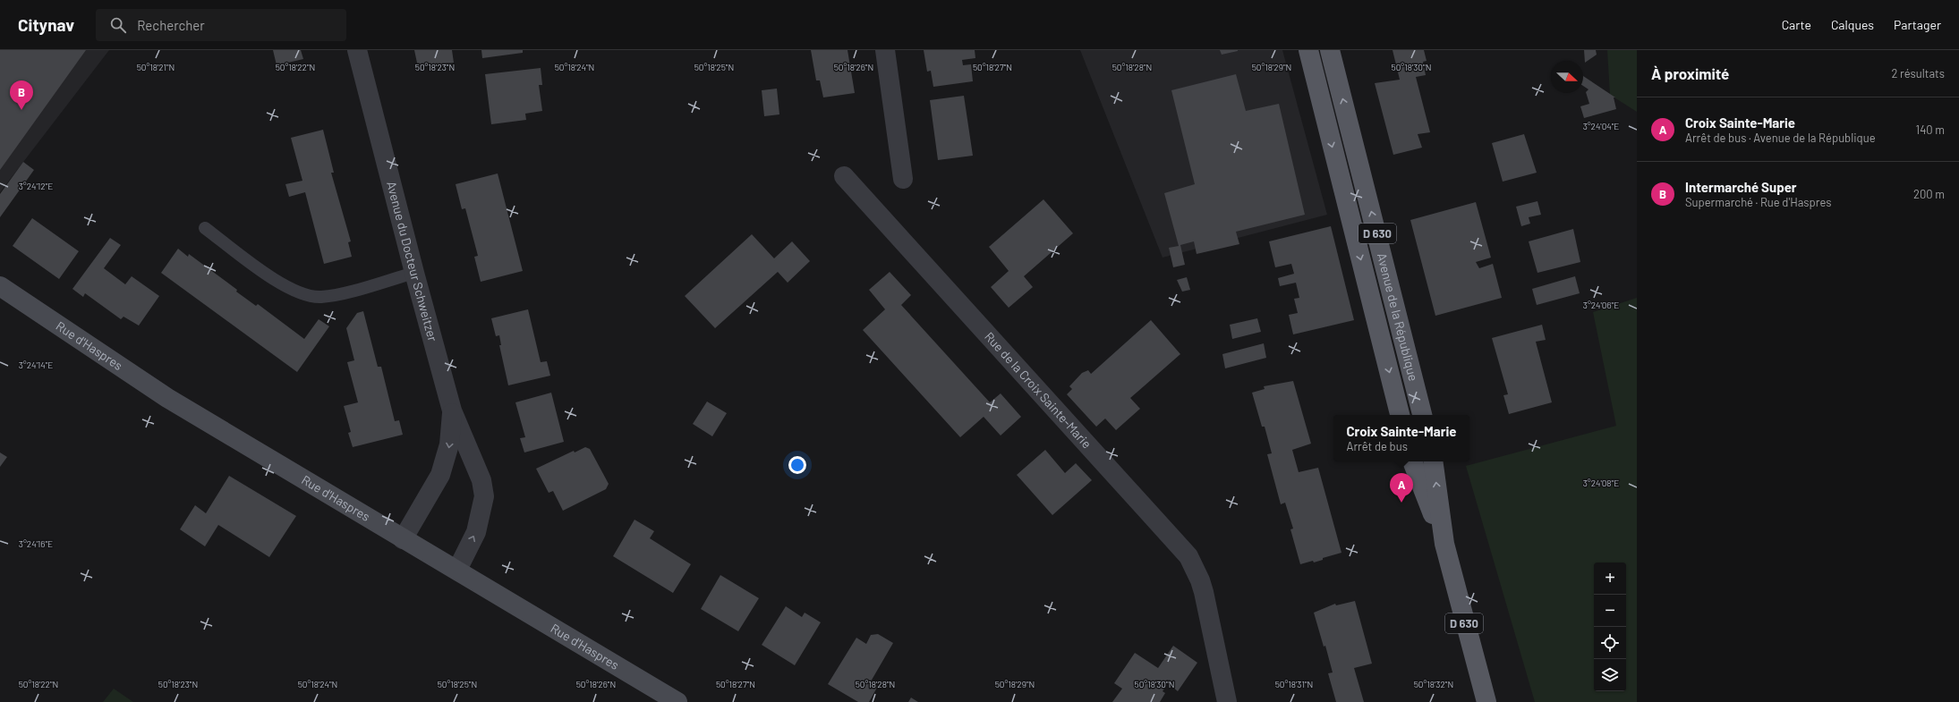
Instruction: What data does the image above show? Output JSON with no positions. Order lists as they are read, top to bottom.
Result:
{
  "streets": {
    "main road": ["D 630", "Avenue de la République", "Rue d'Haspres"],
    "street": ["Avenue du Docteur Schweitzer", "Rue de la Croix Sainte-Marie"]
  },
  "crossings": [
    ["Avenue du Docteur Schweitzer", "Rue d'Haspres"]
  ],
  "north": "right",
  "page": {
    "header": "Citynav",
    "search": "Rechercher",
    "nav": ["Carte", "Calques", "Partager"],
    "heading": ["À proximité", "2 résultats"],
    "pins": ["B", "A"],
    "list": [
      {
        "mark": "A",
        "name": "Croix Sainte-Marie",
        "note": "Arrêt de bus · Avenue de la République",
        "value": "140 m"
      },
      {
        "mark": "B",
        "name": "Intermarché Super",
        "note": "Supermarché · Rue d'Haspres",
        "value": "200 m"
      }
    ],
    "popup": ["Croix Sainte-Marie", "Arrêt de bus"],
    "map_buttons": ["+", "−"]
  },
  "coordinates": [
    "50°18'21\"N",
    "50°18'22\"N",
    "50°18'23\"N",
    "50°18'24\"N",
    "50°18'25\"N",
    "50°18'26\"N",
    "50°18'27\"N",
    "50°18'28\"N",
    "50°18'29\"N",
    "50°18'30\"N",
    "3°24'04\"E",
    "3°24'12\"E",
    "3°24'06\"E",
    "3°24'14\"E",
    "3°24'08\"E",
    "3°24'16\"E",
    "50°18'31\"N",
    "50°18'32\"N"
  ]
}
